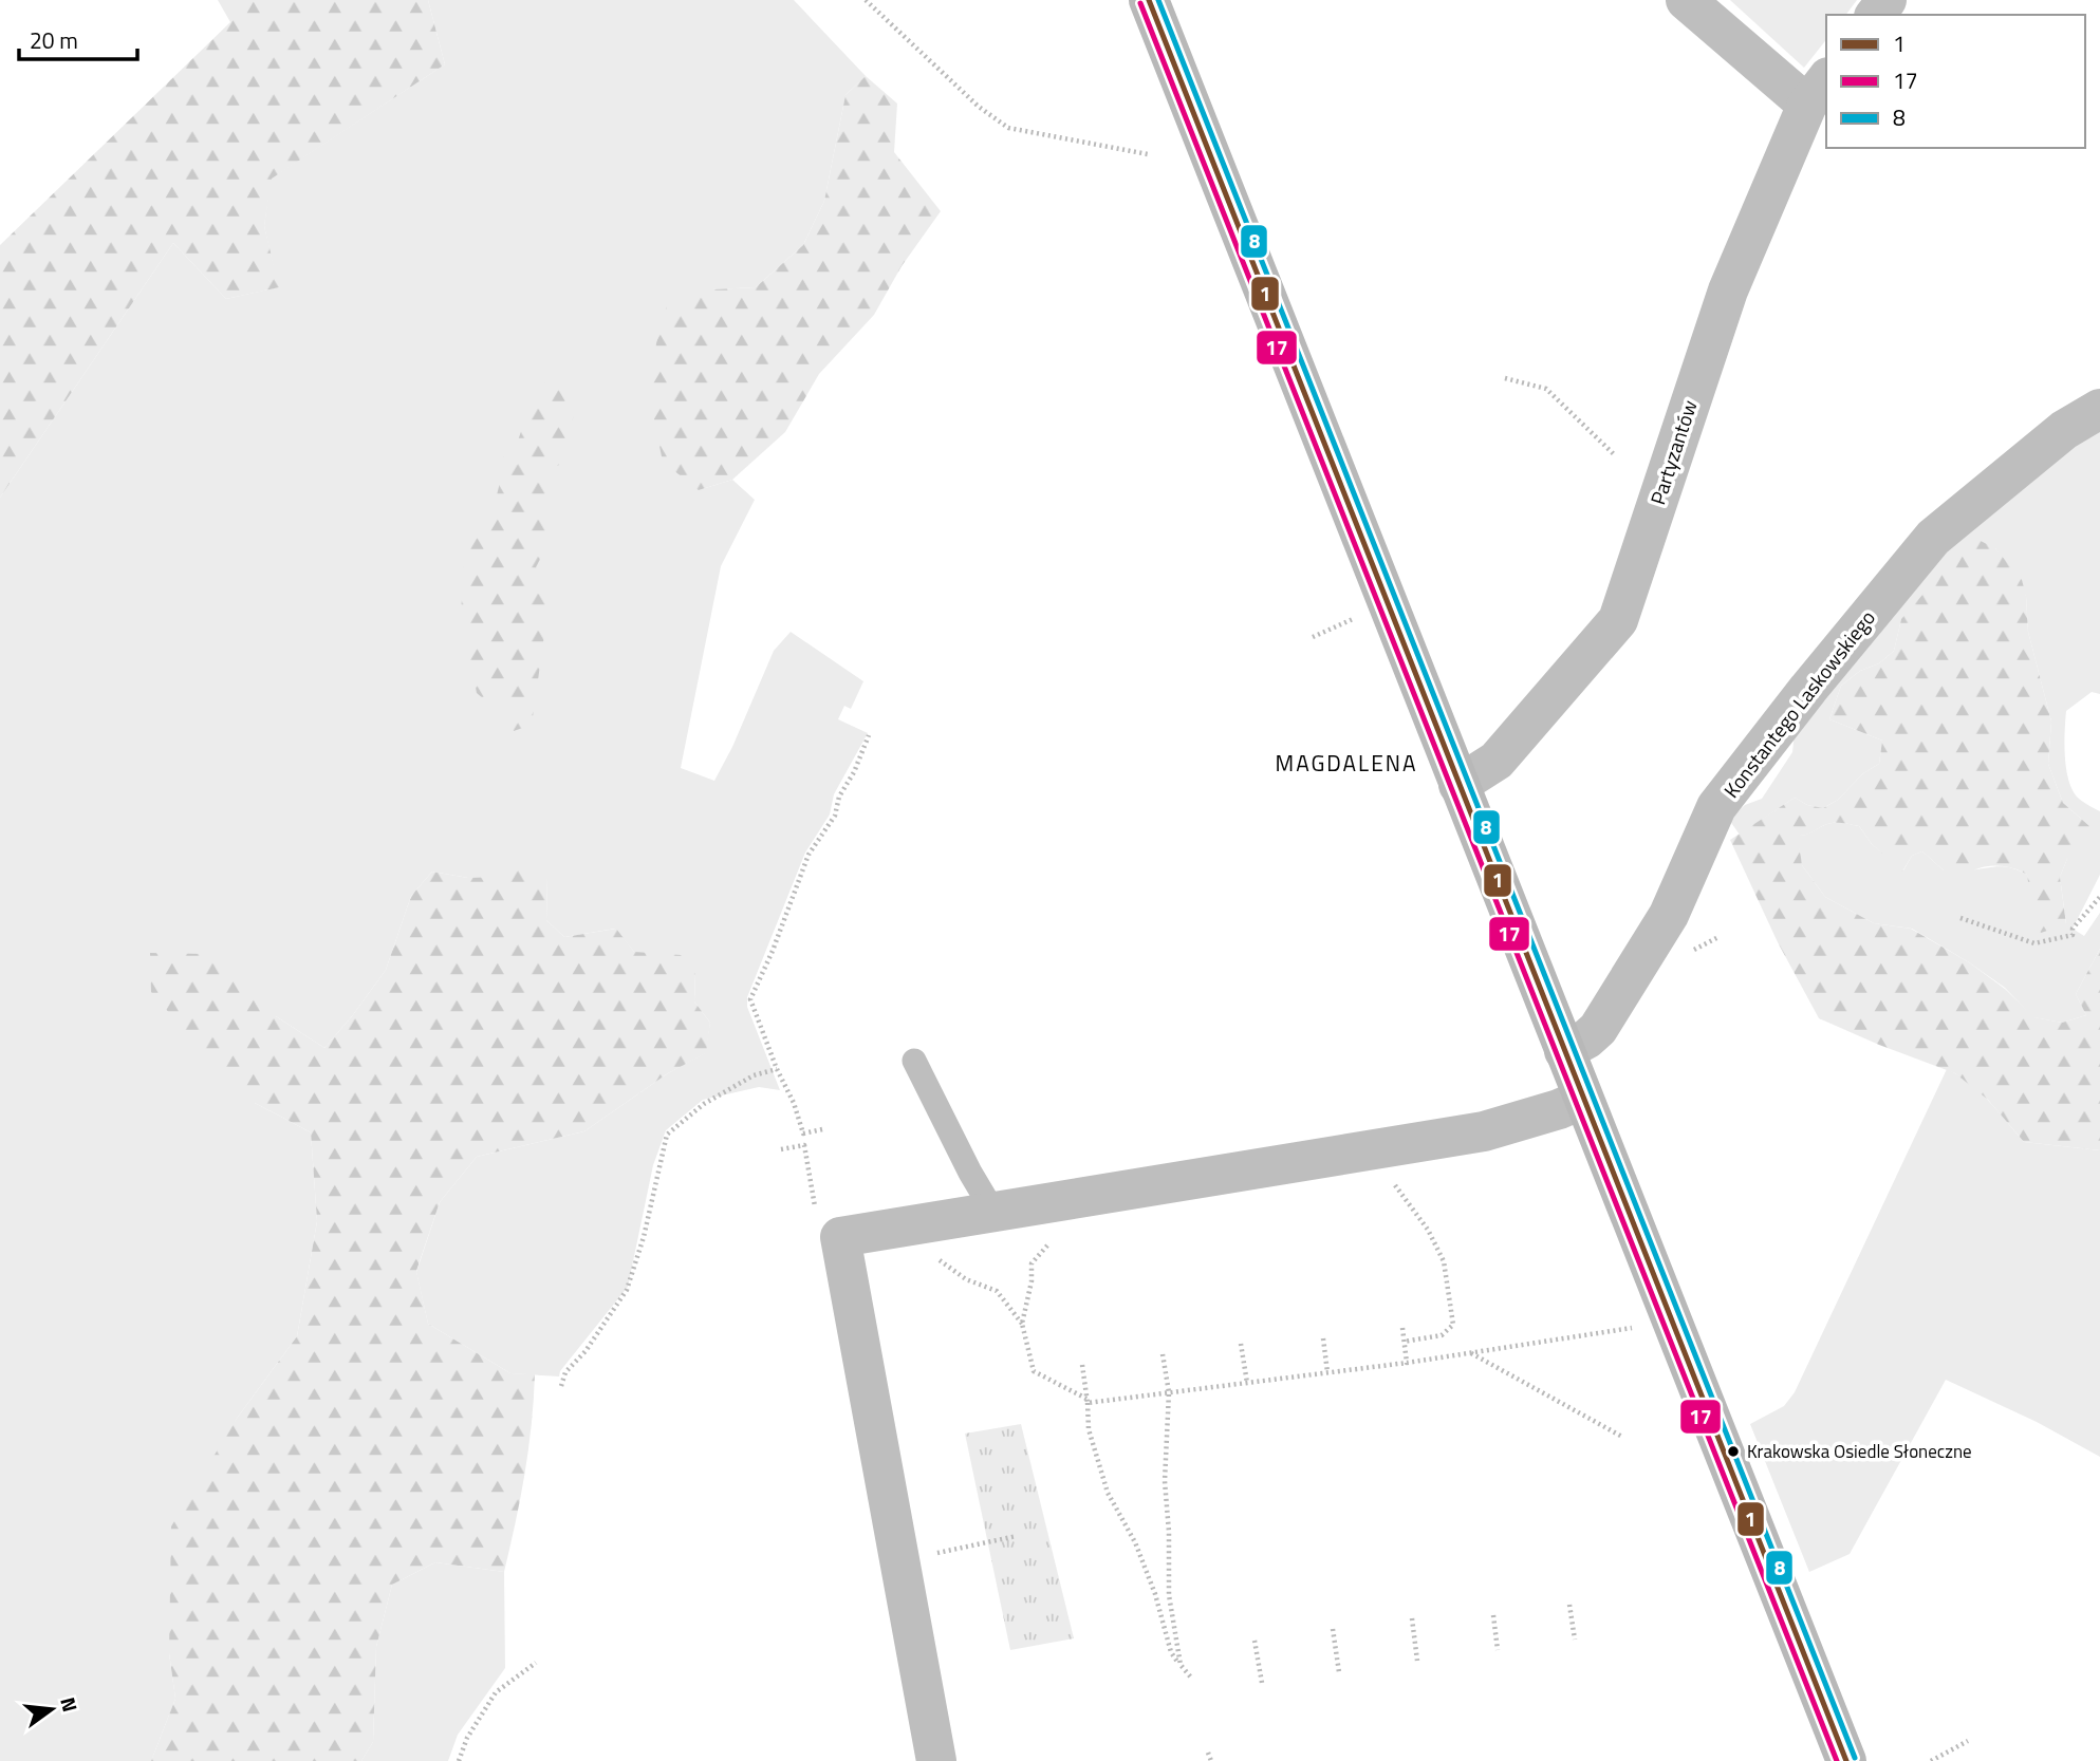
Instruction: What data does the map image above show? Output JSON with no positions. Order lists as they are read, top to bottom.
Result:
{
  "streets": {
    "street": ["Partyzantów", "Konstantego Laskowskiego"]
  },
  "districts": ["MAGDALENA"],
  "places": ["Krakowska Osiedle Słoneczne"],
  "lines": ["transit line 1", "transit line 8", "transit line 17"],
  "legend": ["1", "17", "8"],
  "scale_bar": "20 m",
  "north": "right"
}
